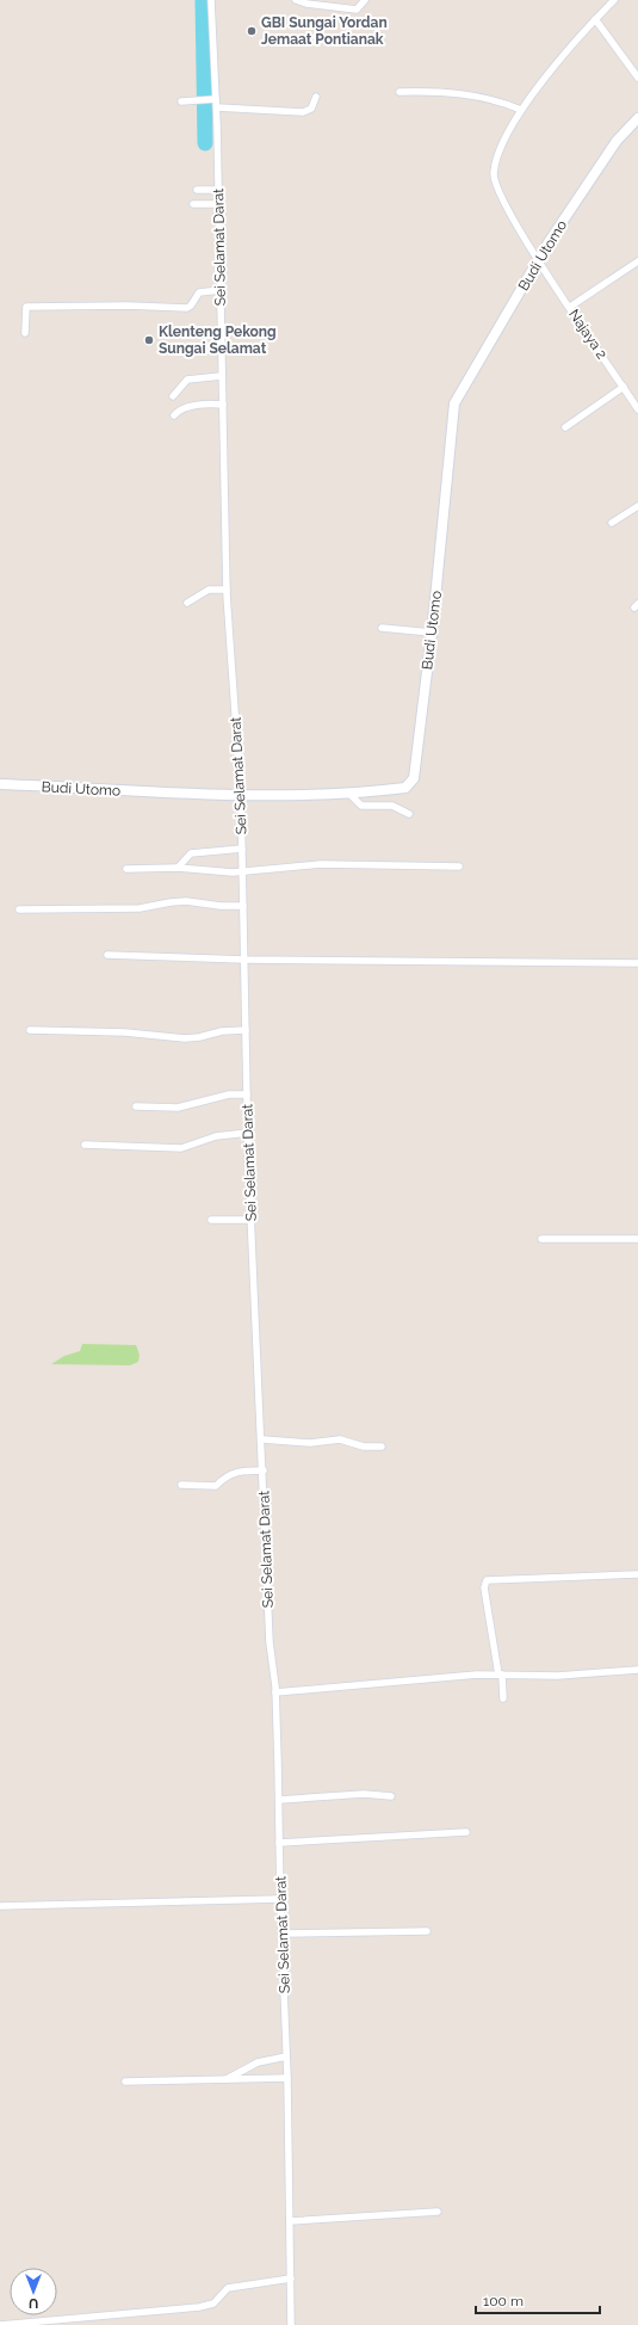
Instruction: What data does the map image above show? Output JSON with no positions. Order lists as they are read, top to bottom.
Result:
{
  "streets": {
    "street": ["Sei Selamat Darat", "Budi Utomo", "Najaya 2"]
  },
  "crossings": [
    ["Sei Selamat Darat", "Budi Utomo"],
    ["Budi Utomo", "Najaya 2"]
  ],
  "places": ["GBI Sungai Yordan Jemaat Pontianak", "Klenteng Pekong Sungai Selamat"],
  "scale_bar": "100 m",
  "north": "bottom"
}
